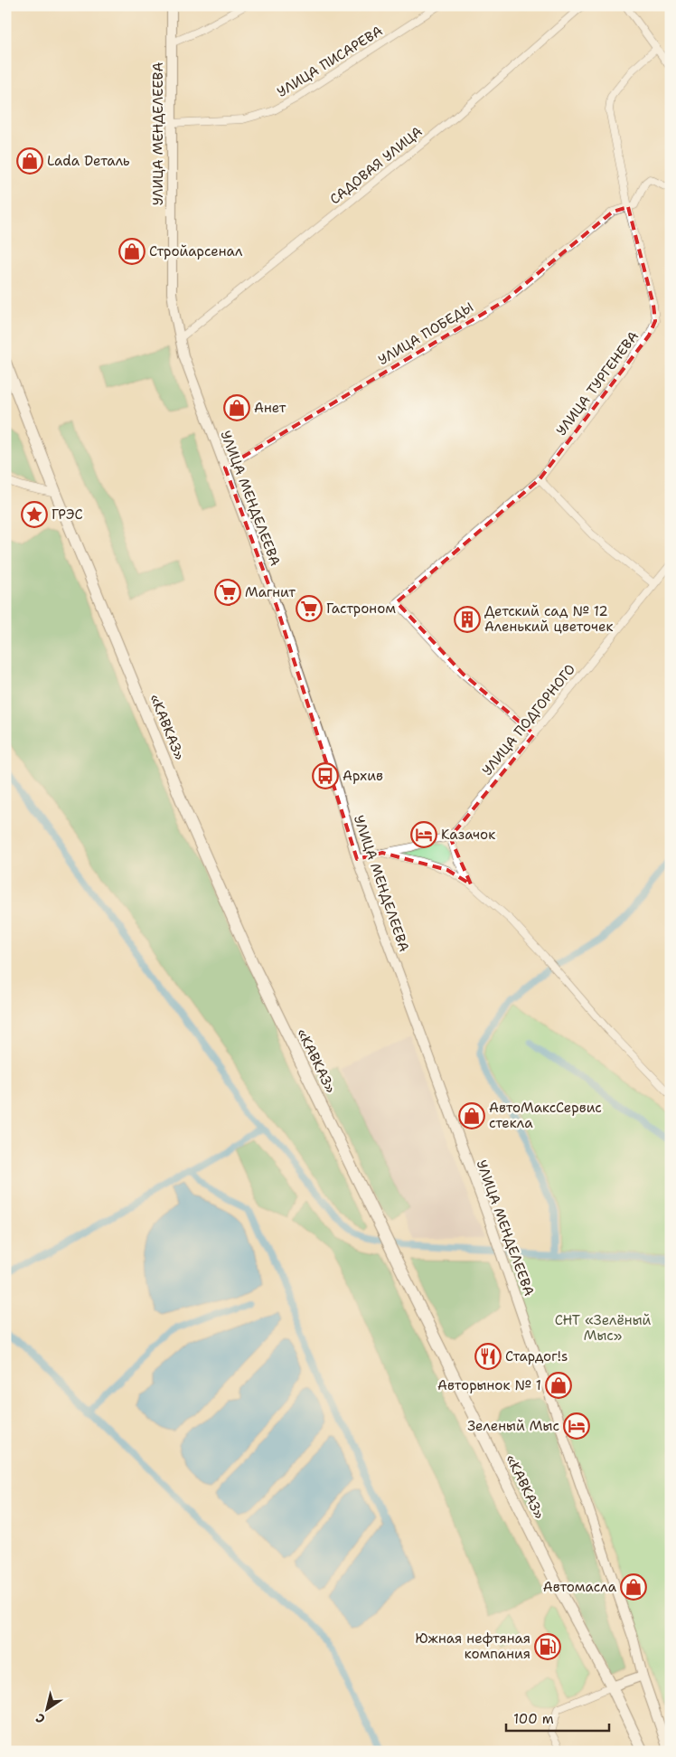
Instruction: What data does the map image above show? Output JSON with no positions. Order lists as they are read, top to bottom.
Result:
{
  "streets": {
    "highway": ["«КАВКАЗ»"],
    "main road": ["УЛИЦА МЕНДЕЛЕЕВА"],
    "street": [
      "УЛИЦА ПИСАРЕВА",
      "САДОВАЯ УЛИЦА",
      "УЛИЦА ПОБЕДЫ",
      "УЛИЦА ТУРГЕНЕВА",
      "УЛИЦА ПОДГОРНОГО"
    ]
  },
  "crossings": [
    ["УЛИЦА ПИСАРЕВА", "УЛИЦА МЕНДЕЛЕЕВА"],
    ["УЛИЦА МЕНДЕЛЕЕВА", "САДОВАЯ УЛИЦА"],
    ["УЛИЦА МЕНДЕЛЕЕВА", "УЛИЦА ПОБЕДЫ"],
    ["УЛИЦА ПОБЕДЫ", "УЛИЦА ТУРГЕНЕВА"],
    ["УЛИЦА ТУРГЕНЕВА", "УЛИЦА ПОДГОРНОГО"]
  ],
  "parks": ["СНТ «Зелёный Мыс»"],
  "places": {
    "shop": [
      "Lada Dеталь",
      "Стройарсенал",
      "Анет",
      "АвтоМаксСервис стекла",
      "Авторынок № 1",
      "Автомасла"
    ],
    "place": ["ГРЭС"],
    "supermarket": ["Магнит", "Гастроном"],
    "building": ["Детский сад № 12 Аленький цветочек"],
    "bus stop": ["Архив"],
    "hotel": ["Казачок", "Зеленый Мыс"],
    "restaurant": ["Стардог!s"],
    "fuel station": ["Южная нефтяная компания"]
  },
  "scale_bar": "100 m",
  "north": "bottom left"
}
